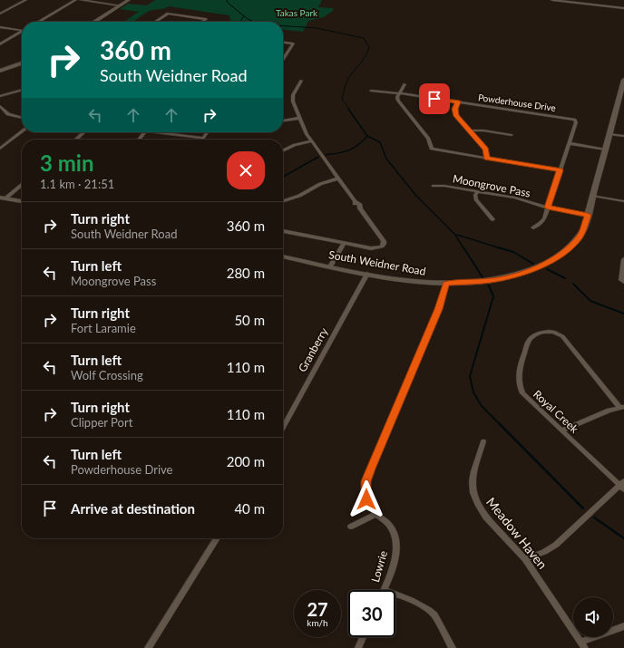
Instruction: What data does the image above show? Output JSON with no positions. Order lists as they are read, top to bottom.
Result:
{
  "streets": {
    "main road": ["South Weidner Road"],
    "street": [
      "Powderhouse Drive",
      "Moongrove Pass",
      "Granberry",
      "Royal Creek",
      "Meadow Haven",
      "Lowrie"
    ]
  },
  "crossings": [
    ["Moongrove Pass", "South Weidner Road"],
    ["South Weidner Road", "Granberry"],
    ["South Weidner Road", "Lowrie"]
  ],
  "parks": ["Takas Park"],
  "page": {
    "turn": ["360 m", "South Weidner Road"],
    "heading": ["3 min", "1.1 km · 21:51"],
    "list": [
      {
        "name": "Turn right",
        "note": "South Weidner Road",
        "value": "360 m"
      },
      {
        "name": "Turn left",
        "note": "Moongrove Pass",
        "value": "280 m"
      },
      {
        "name": "Turn right",
        "note": "Fort Laramie",
        "value": "50 m"
      },
      {
        "name": "Turn left",
        "note": "Wolf Crossing",
        "value": "110 m"
      },
      {
        "name": "Turn right",
        "note": "Clipper Port",
        "value": "110 m"
      },
      {
        "name": "Turn left",
        "note": "Powderhouse Drive",
        "value": "200 m"
      },
      {
        "name": "Arrive at destination",
        "value": "40 m"
      }
    ],
    "speed": "27 km/h",
    "limit": "30"
  }
}
